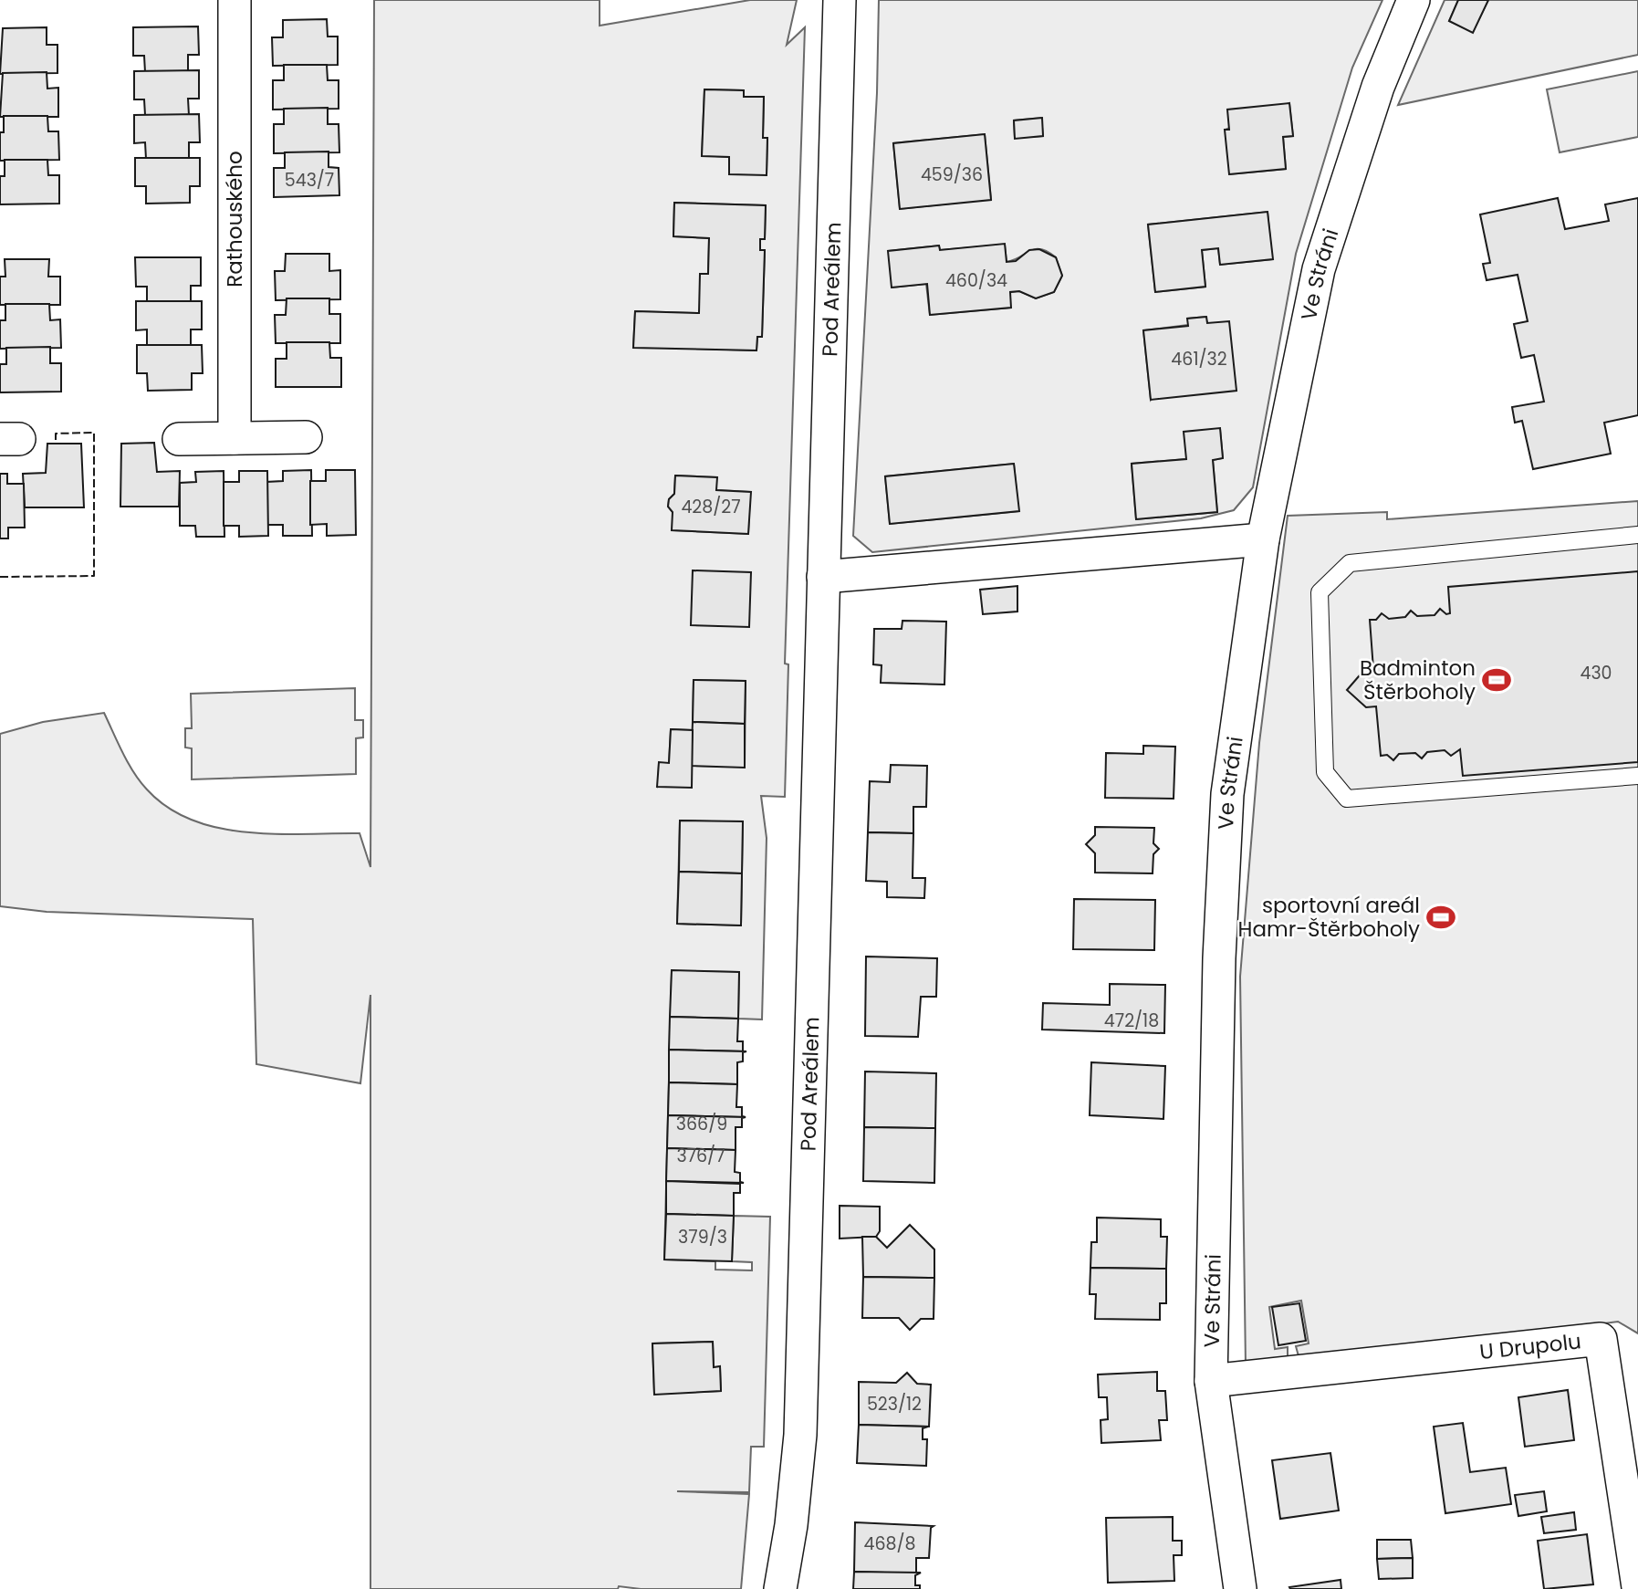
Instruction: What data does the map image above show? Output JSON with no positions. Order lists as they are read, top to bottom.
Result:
{
  "streets": {
    "street": [
      "Rathouského",
      "Ve Stráni",
      "Pod Areálem",
      "U Drupolu"
    ]
  },
  "crossings": [
    ["Ve Stráni", "U Drupolu"]
  ],
  "places": {
    "sports": ["Badminton Štěrboholy", "sportovní areál Hamr-Štěrboholy"]
  },
  "house_numbers": [
    "459/36",
    "543/7",
    "460/34",
    "461/32",
    "428/27",
    "430",
    "472/18",
    "366/9",
    "376/7",
    "379/3",
    "523/12",
    "468/8"
  ]
}
